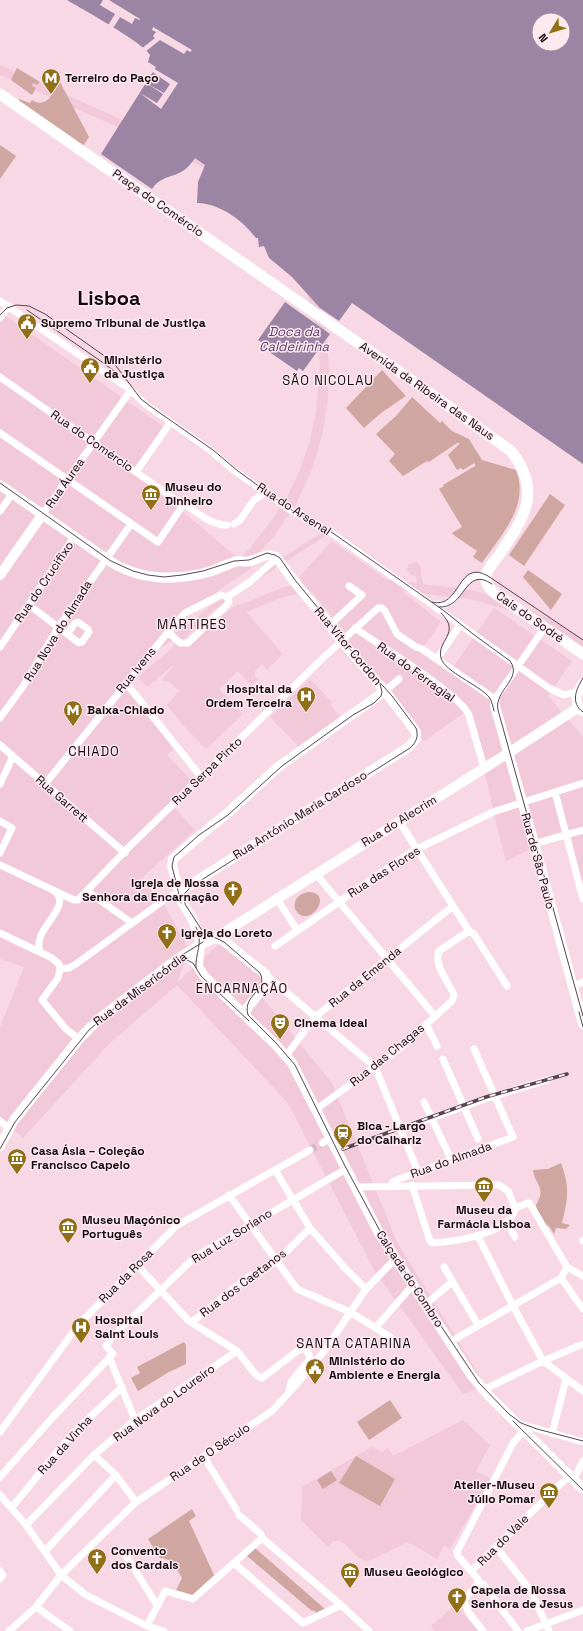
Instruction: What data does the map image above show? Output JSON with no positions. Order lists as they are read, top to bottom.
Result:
{
  "streets": {
    "main road": ["Praça do Comércio", "Avenida da Ribeira das Naus", "Cais do Sodré"],
    "street": [
      "Rua do Comércio",
      "Rua Áurea",
      "Rua do Arsenal",
      "Rua do Crucifixo",
      "Rua Nova do Almada",
      "Rua Vítor Cordon",
      "Rua Ivens",
      "Rua do Ferragial",
      "Rua Serpa Pinto",
      "Rua Garrett",
      "Rua António Maria Cardoso",
      "Rua do Alecrim",
      "Rua de São Paulo",
      "Rua das Flores",
      "Rua da Emenda",
      "Rua da Misericórdia",
      "Rua das Chagas",
      "Rua do Almada",
      "Rua Luz Soriano",
      "Rua da Rosa",
      "Calçada do Combro",
      "Rua dos Caetanos",
      "Rua Nova do Loureiro",
      "Rua da Vinha",
      "Rua de O Século",
      "Rua do Vale"
    ]
  },
  "crossings": [
    ["Praça do Comércio", "Avenida da Ribeira das Naus"],
    ["Avenida da Ribeira das Naus", "Cais do Sodré"],
    ["Rua do Comércio", "Rua Áurea"],
    ["Rua do Comércio", "Rua do Arsenal"],
    ["Rua Áurea", "Rua do Arsenal"],
    ["Rua Vítor Cordon", "Rua Serpa Pinto"],
    ["Rua Vítor Cordon", "Rua António Maria Cardoso"],
    ["Rua Ivens", "Rua Garrett"],
    ["Rua do Ferragial", "Rua Serpa Pinto"],
    ["Rua do Ferragial", "Rua do Alecrim"],
    ["Rua Serpa Pinto", "Rua Garrett"],
    ["Rua do Alecrim", "Rua da Misericórdia"],
    ["Rua de São Paulo", "Rua das Flores"],
    ["Rua da Emenda", "Calçada do Combro"],
    ["Rua das Chagas", "Calçada do Combro"],
    ["Rua Luz Soriano", "Calçada do Combro"],
    ["Calçada do Combro", "Rua de O Século"],
    ["Calçada do Combro", "Rua do Vale"]
  ],
  "districts": [
    "Lisboa",
    "SÃO NICOLAU",
    "MÁRTIRES",
    "CHIADO",
    "ENCARNAÇÃO",
    "SANTA CATARINA"
  ],
  "water": ["Doca da Caldeirinha"],
  "places": {
    "metro station": ["Terreiro do Paço", "Baixa-Chiado"],
    "public building": ["Supremo Tribunal de Justiça", "Ministério da Justiça", "Ministério do Ambiente e Energia"],
    "museum": [
      "Museu do Dinheiro",
      "Casa Ásia – Coleção Francisco Capelo",
      "Museu da Farmácia Lisboa",
      "Museu Maçónico Português",
      "Atelier-Museu Júlio Pomar",
      "Museu Geológico"
    ],
    "hospital": ["Hospital da Ordem Terceira", "Hospital Saint Louis"],
    "church": [
      "Igreja de Nossa Senhora da Encarnação",
      "Igreja do Loreto",
      "Convento dos Cardais",
      "Capela de Nossa Senhora de Jesus"
    ],
    "theatre": ["Cinema Ideal"],
    "station": ["Bica - Largo do Calhariz"]
  },
  "north": "bottom left"
}
